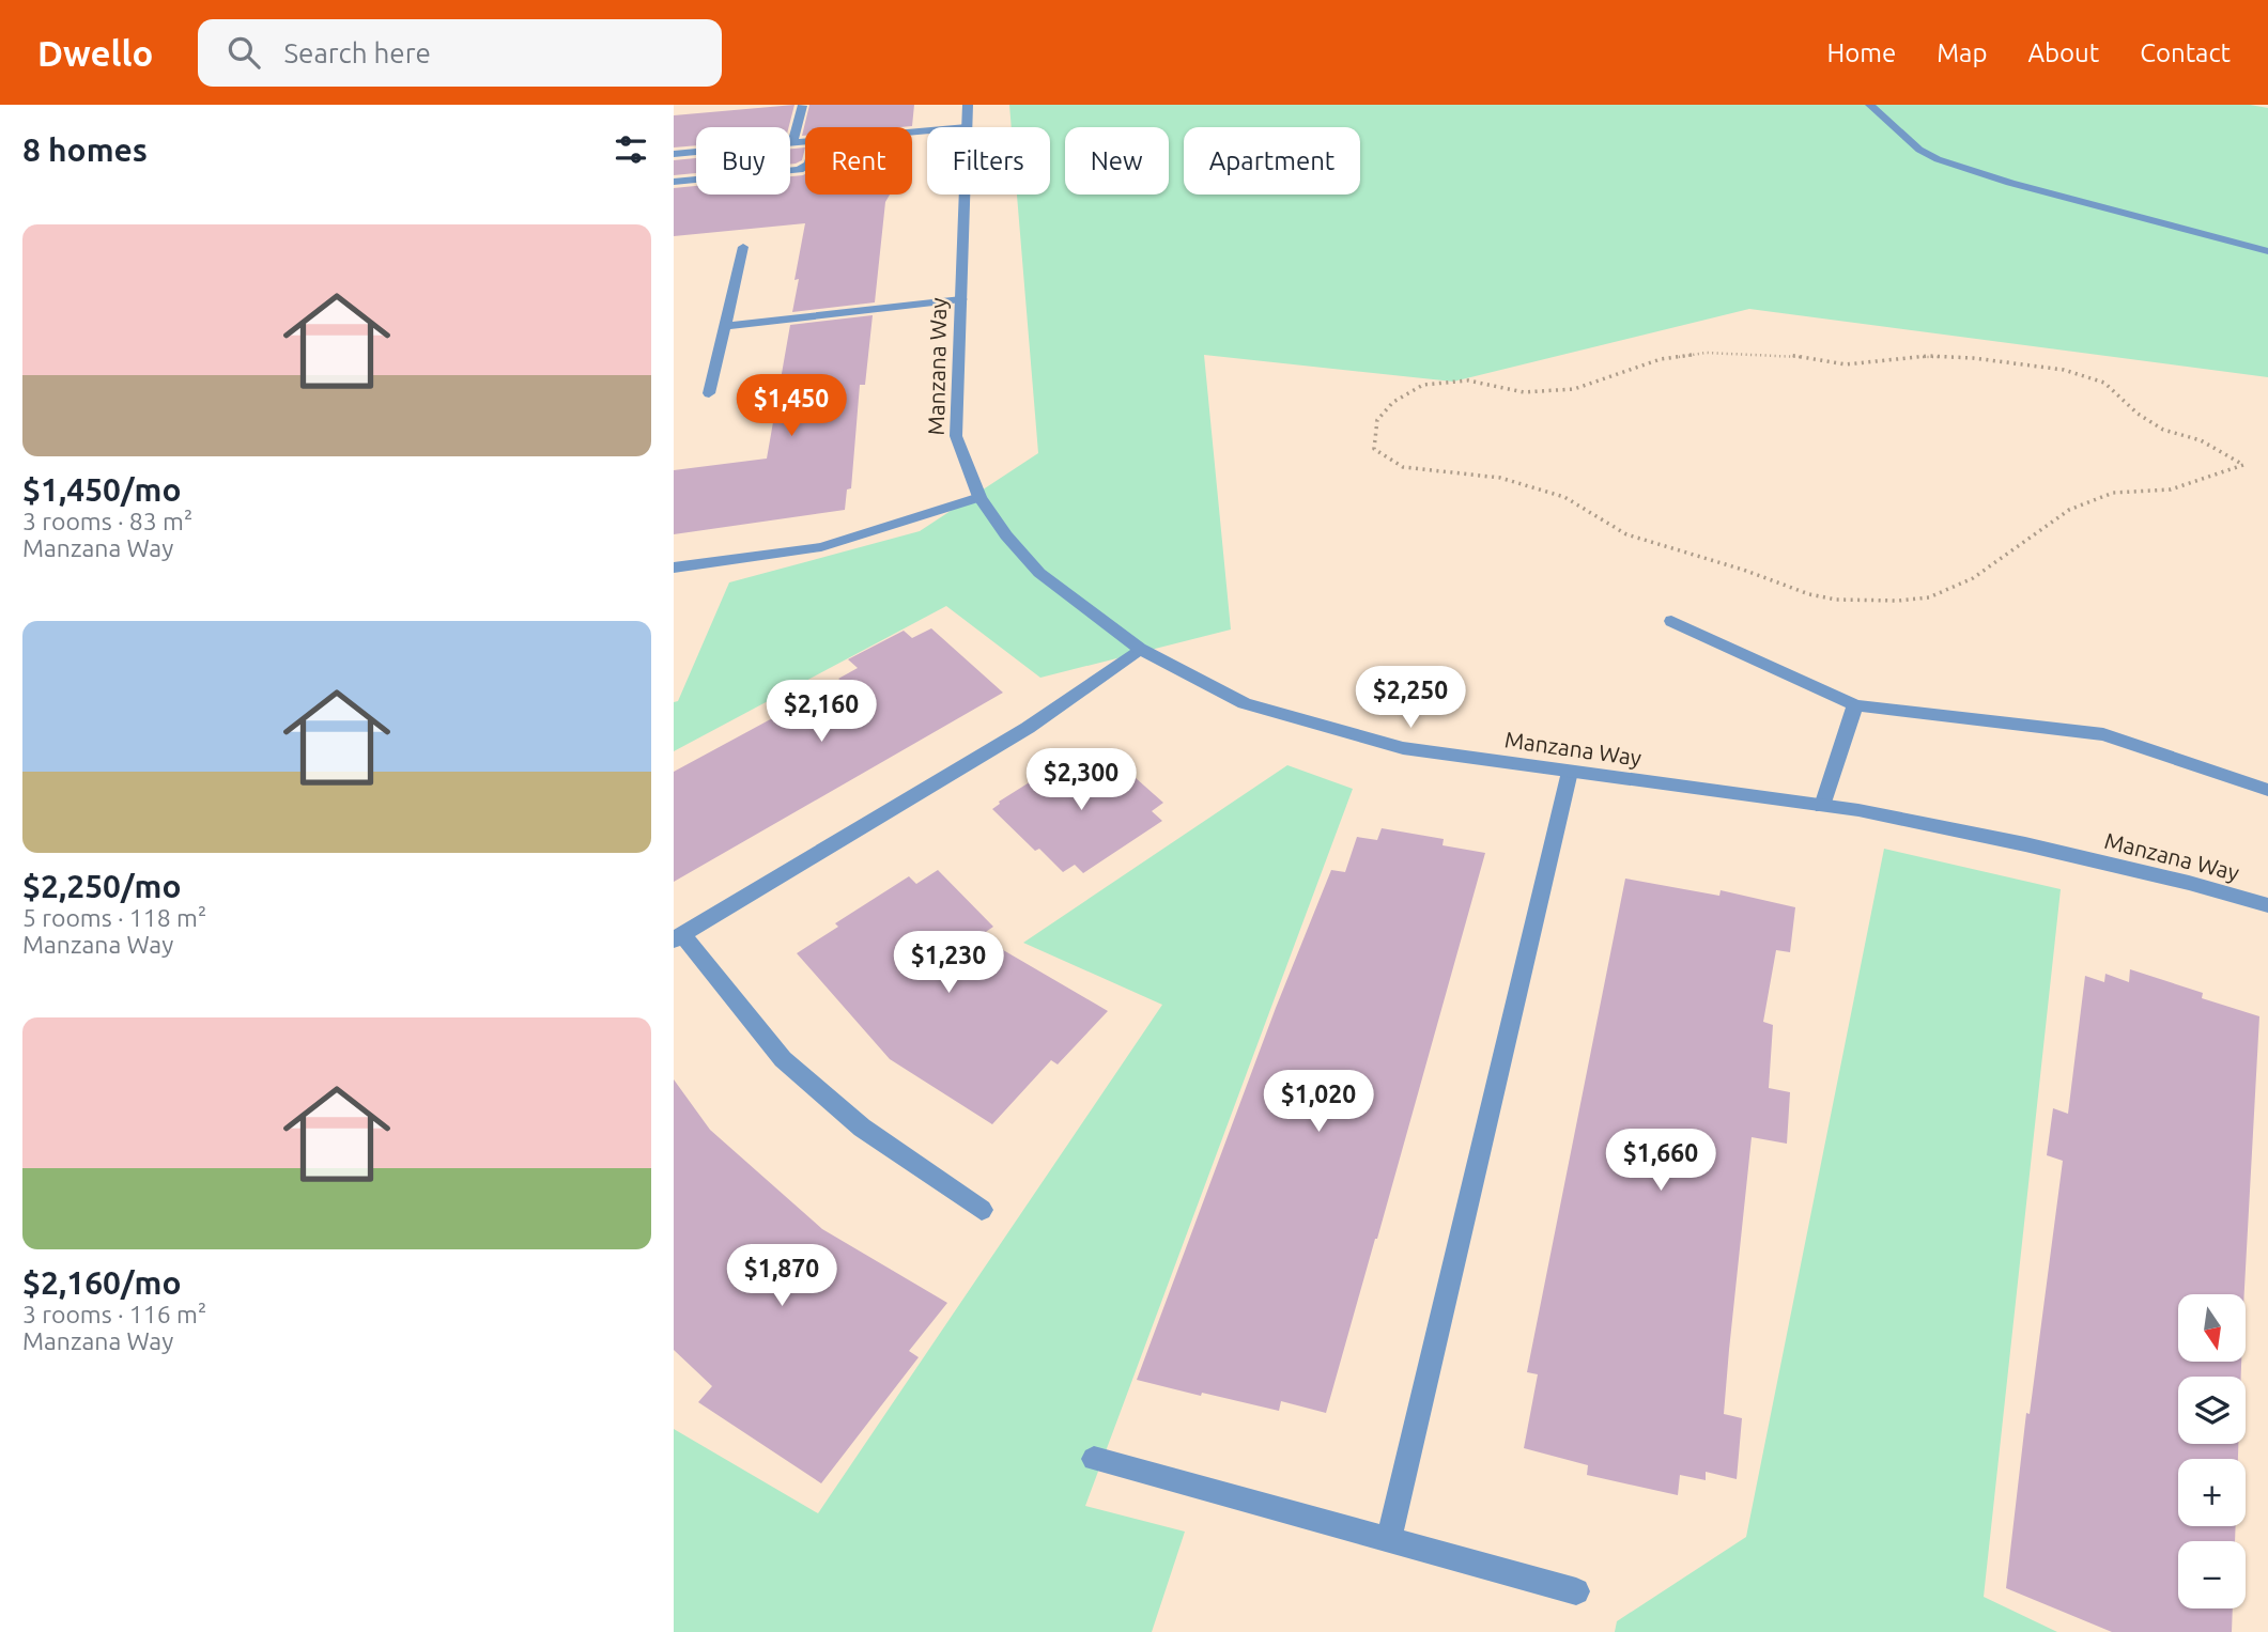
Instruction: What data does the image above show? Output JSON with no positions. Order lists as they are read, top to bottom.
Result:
{
  "streets": {
    "street": ["Manzana Way"]
  },
  "north": "bottom",
  "page": {
    "header": "Dwello",
    "search": "Search here",
    "nav": [
      "Home",
      "Map",
      "About",
      "Contact"
    ],
    "heading": "8 homes",
    "chip": [
      "Buy",
      "Rent",
      "Filters",
      "New",
      "Apartment"
    ],
    "list": [
      {
        "name": "$1,450/mo",
        "note": "3 rooms · 83 m² · Manzana Way"
      },
      {
        "name": "$2,250/mo",
        "note": "5 rooms · 118 m² · Manzana Way"
      },
      {
        "name": "$2,160/mo",
        "note": "3 rooms · 116 m² · Manzana Way"
      }
    ],
    "price": [
      "$1,450",
      "$2,250",
      "$2,160",
      "$2,300",
      "$1,230",
      "$1,020",
      "$1,660",
      "$1,870"
    ],
    "map_buttons": ["+", "−"]
  }
}
